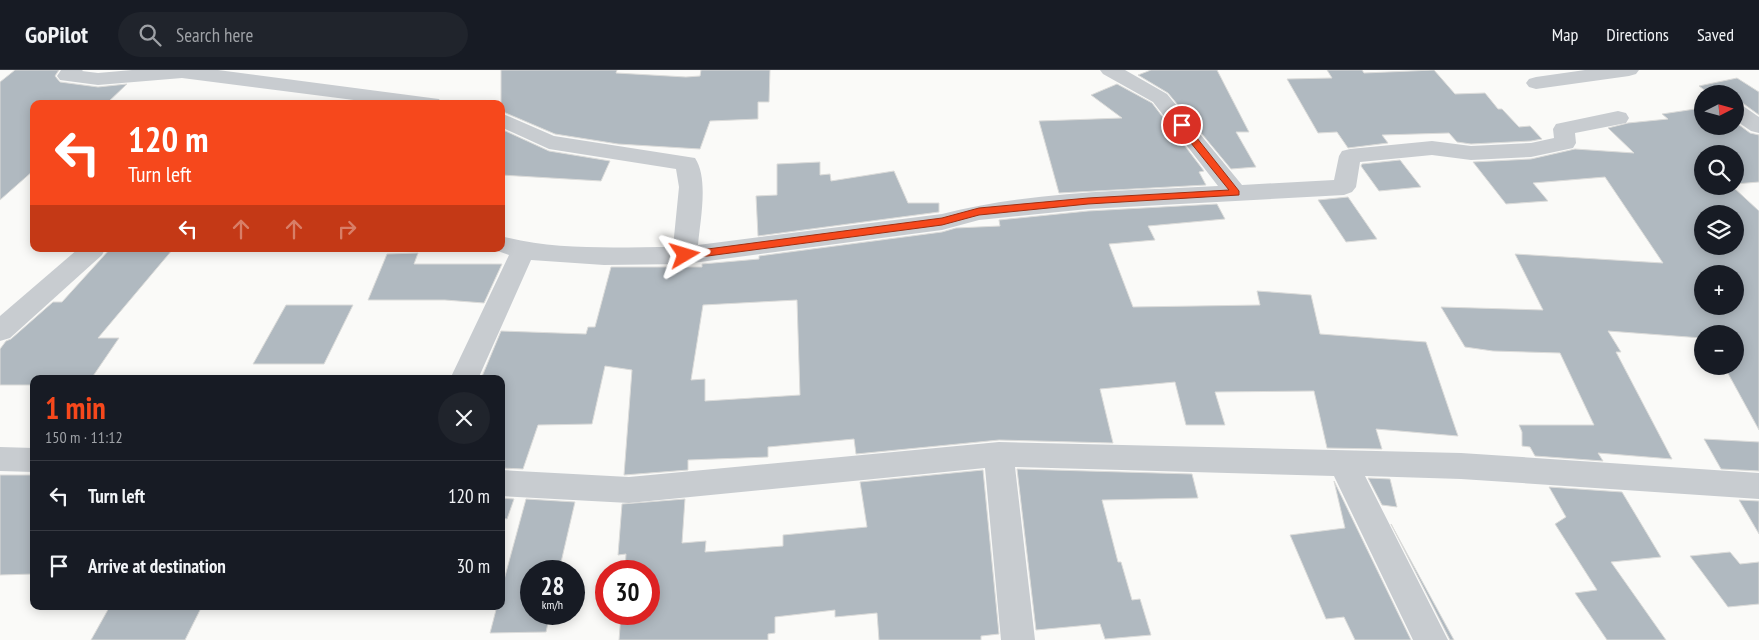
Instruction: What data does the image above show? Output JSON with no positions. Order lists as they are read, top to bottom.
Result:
{
  "north": "right",
  "page": {
    "header": "GoPilot",
    "search": "Search here",
    "nav": ["Map", "Directions", "Saved"],
    "map_buttons": ["+", "−"],
    "turn": ["120 m", "Turn left"],
    "heading": ["1 min", "150 m · 11:12"],
    "list": [
      {
        "name": "Turn left",
        "value": "120 m"
      },
      {
        "name": "Arrive at destination",
        "value": "30 m"
      }
    ],
    "speed": "28 km/h",
    "limit": "30"
  }
}
